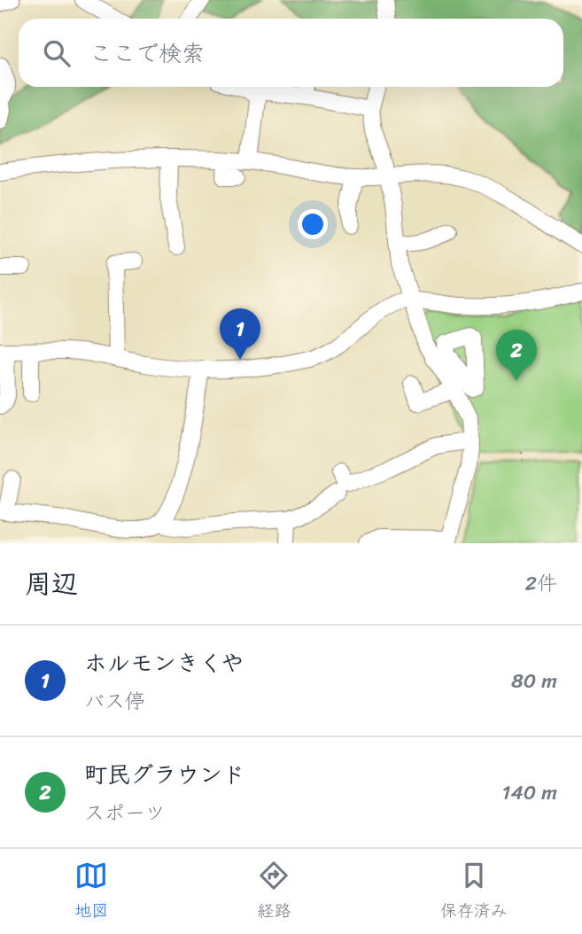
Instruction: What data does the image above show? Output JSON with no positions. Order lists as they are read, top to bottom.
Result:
{
  "page": {
    "search": "ここで検索",
    "pins": ["1", "2"],
    "heading": ["周辺", "2件"],
    "list": [
      {
        "mark": "1",
        "name": "ホルモンきくや",
        "note": "バス停",
        "value": "80 m"
      },
      {
        "mark": "2",
        "name": "町民グラウンド",
        "note": "スポーツ",
        "value": "140 m"
      }
    ],
    "nav": ["地図", "経路", "保存済み"]
  }
}
